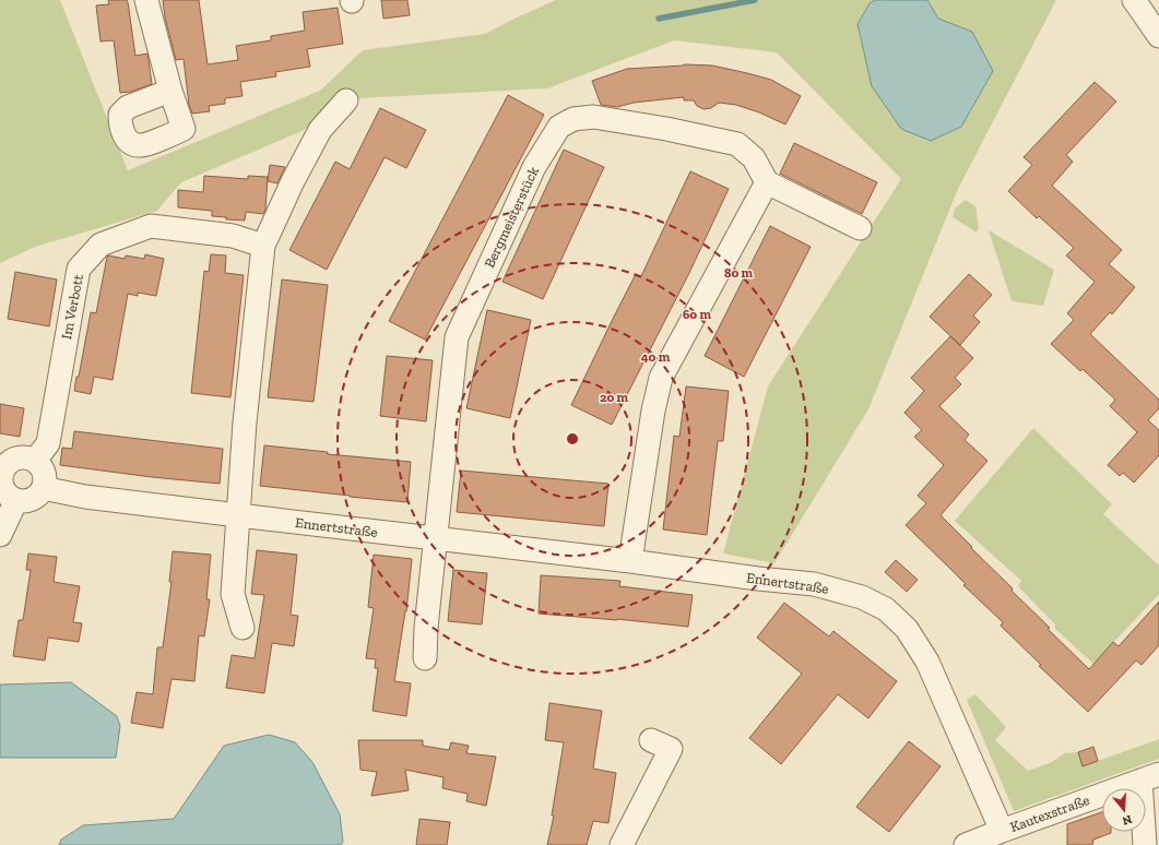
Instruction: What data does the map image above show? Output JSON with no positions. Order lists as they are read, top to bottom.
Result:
{
  "streets": {
    "street": [
      "Bergmeisterstück",
      "Im Verbott",
      "Ennertstraße",
      "Kautexstraße"
    ]
  },
  "crossings": [
    ["Bergmeisterstück", "Ennertstraße"],
    ["Im Verbott", "Ennertstraße"],
    ["Ennertstraße", "Kautexstraße"]
  ],
  "north": "bottom",
  "rings": [
    "80 m",
    "60 m",
    "40 m",
    "20 m"
  ]
}
